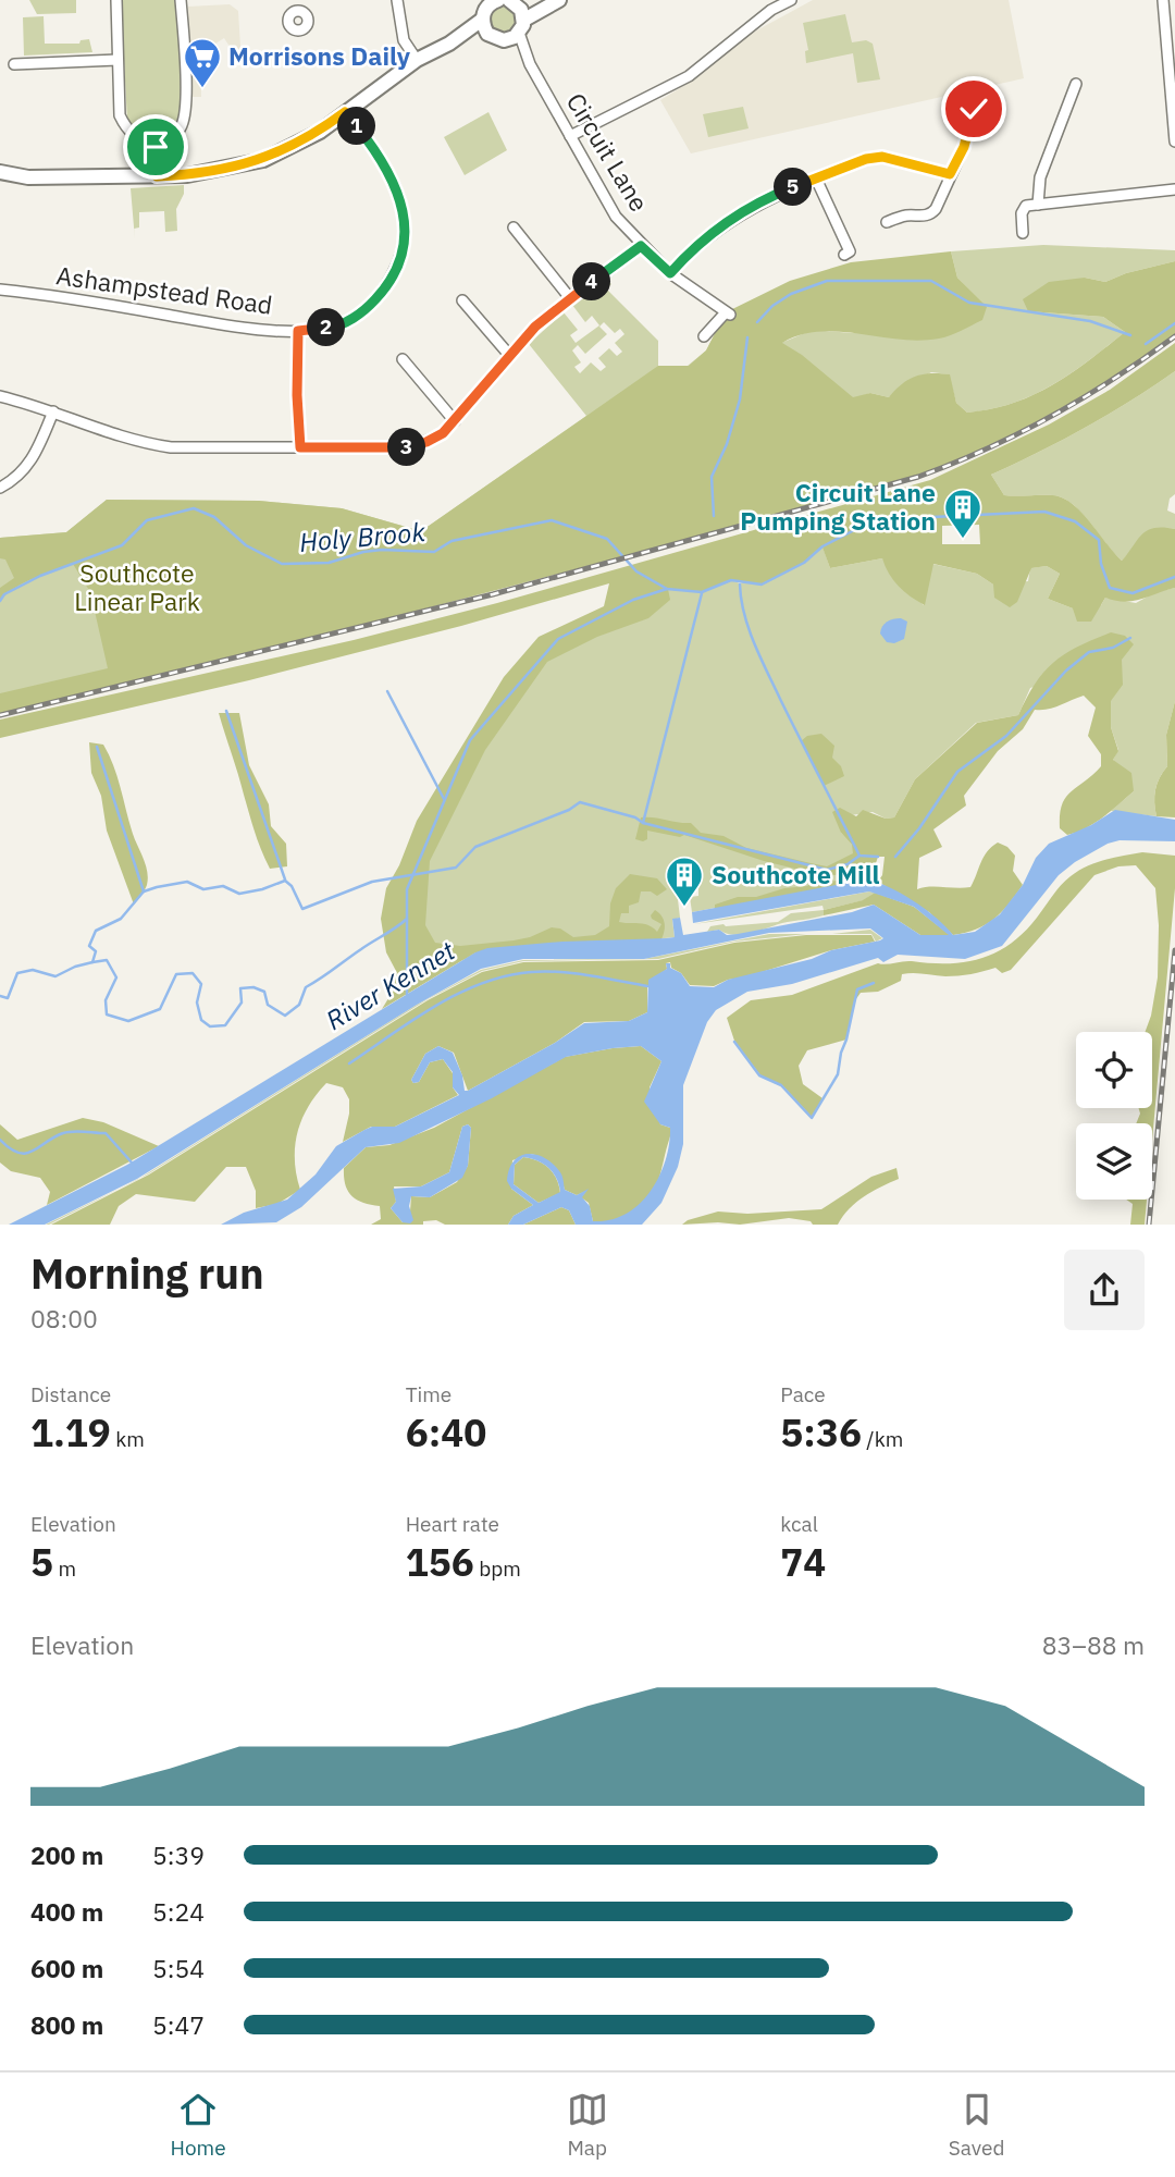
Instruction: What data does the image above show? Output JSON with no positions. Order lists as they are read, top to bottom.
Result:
{
  "streets": {
    "street": ["Circuit Lane", "Ashampstead Road"]
  },
  "water": ["Holy Brook", "River Kennet"],
  "parks": ["Southcote Linear Park"],
  "places": {
    "supermarket": ["Morrisons Daily"],
    "building": ["Circuit Lane Pumping Station", "Southcote Mill"]
  },
  "page": {
    "pins": [
      "1",
      "5",
      "4",
      "2",
      "3"
    ],
    "heading": ["Morning run", "08:00"],
    "stats": [
      ["Distance", "1.19 km"],
      ["Time", "6:40"],
      ["Pace", "5:36 /km"],
      ["Elevation", "5 m"],
      ["Heart rate", "156 bpm"],
      ["kcal", "74"]
    ],
    "chart": ["Elevation", "83–88 m"],
    "list": [
      {
        "name": "200 m",
        "note": "5:39"
      },
      {
        "name": "400 m",
        "note": "5:24"
      },
      {
        "name": "600 m",
        "note": "5:54"
      },
      {
        "name": "800 m",
        "note": "5:47"
      }
    ],
    "tabs": ["Home", "Map", "Saved"]
  }
}
